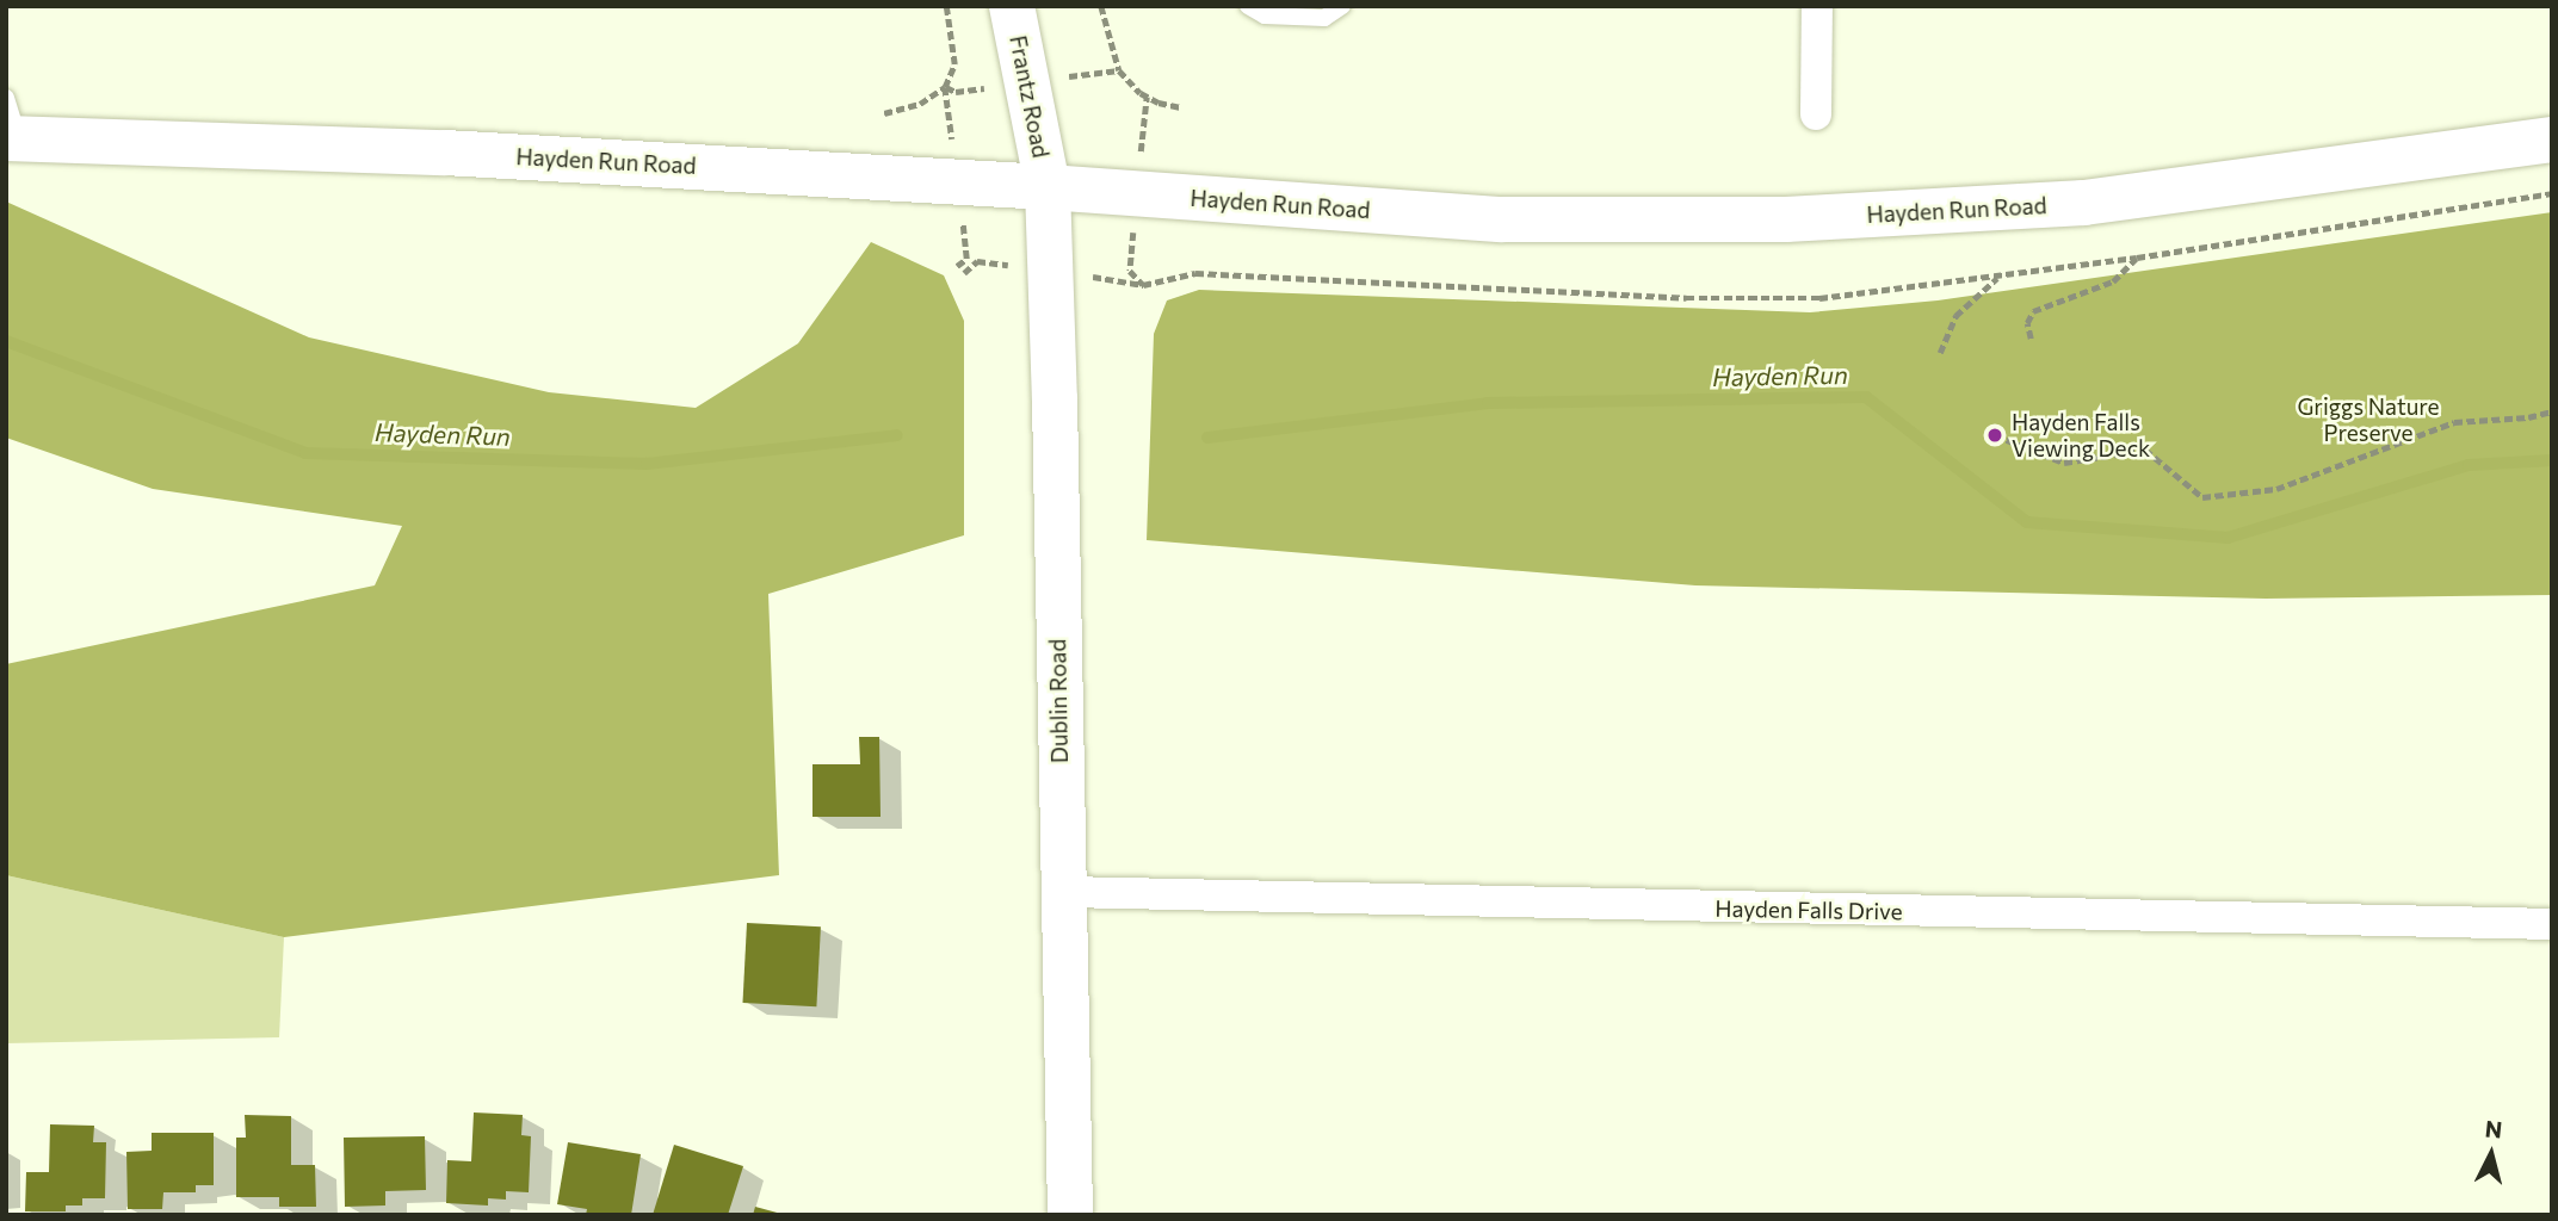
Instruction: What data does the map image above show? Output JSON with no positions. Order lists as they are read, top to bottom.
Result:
{
  "streets": {
    "main road": ["Frantz Road", "Hayden Run Road", "Dublin Road"],
    "street": ["Hayden Falls Drive"]
  },
  "crossings": [
    ["Frantz Road", "Hayden Run Road"],
    ["Frantz Road", "Dublin Road"],
    ["Hayden Run Road", "Dublin Road"],
    ["Dublin Road", "Hayden Falls Drive"]
  ],
  "water": ["Hayden Run"],
  "parks": ["Griggs Nature Preserve"],
  "places": ["Hayden Falls Viewing Deck"],
  "north": "top"
}
